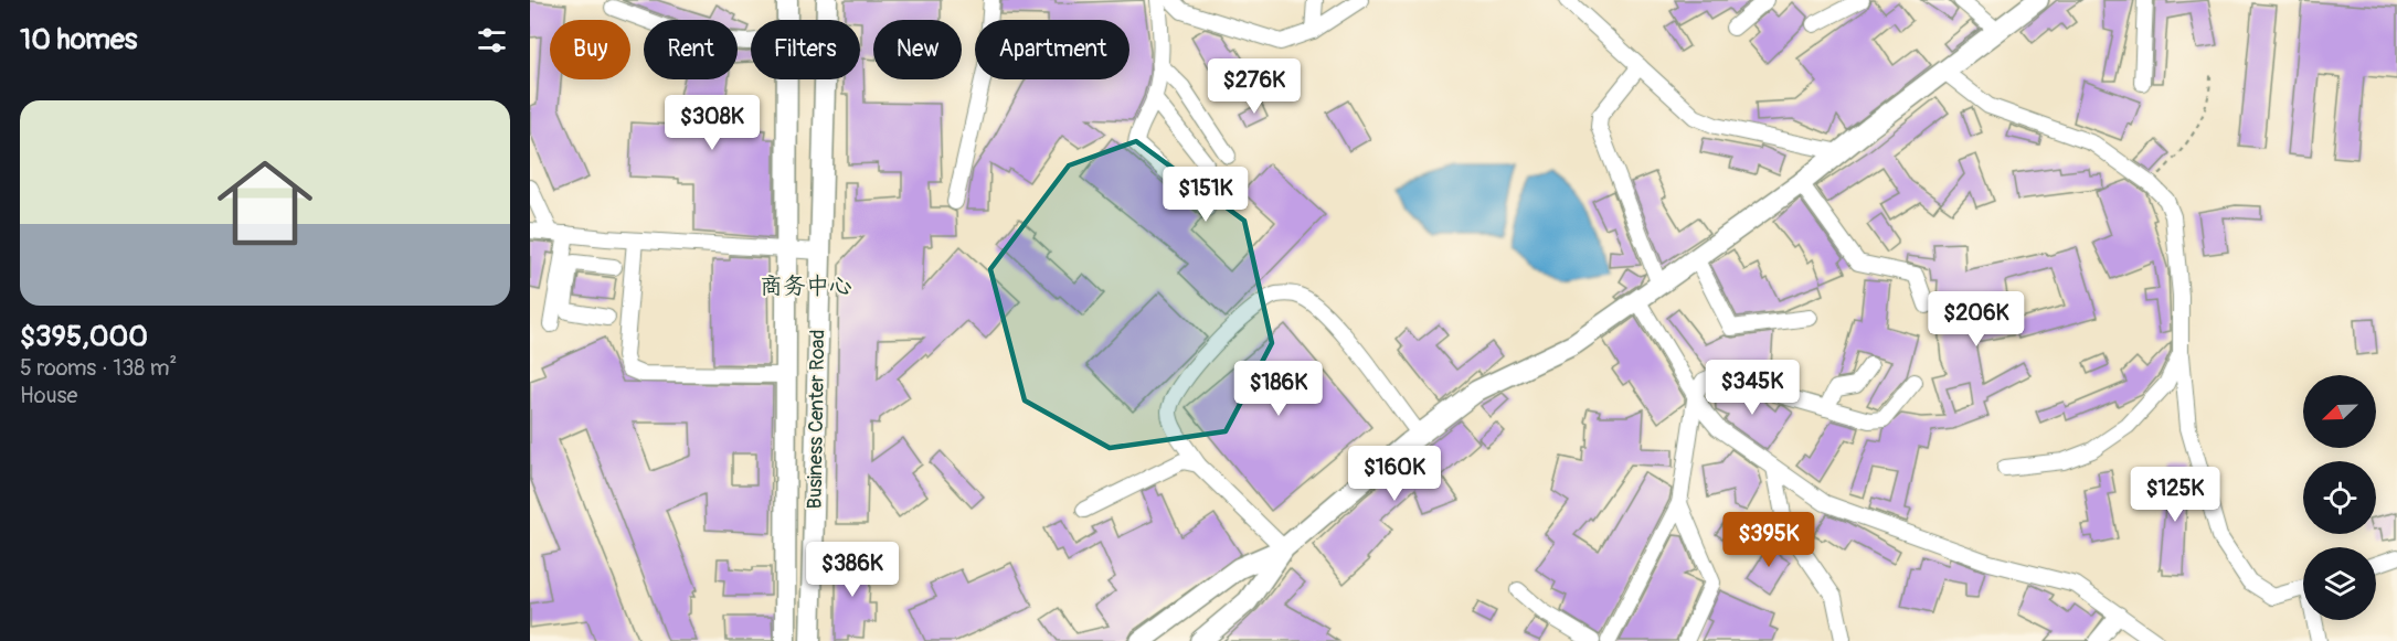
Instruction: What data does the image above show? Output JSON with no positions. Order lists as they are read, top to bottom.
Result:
{
  "streets": {
    "main road": ["Business Center Road"]
  },
  "districts": ["商务中心"],
  "north": "bottom left",
  "page": {
    "heading": "10 homes",
    "chip": [
      "Buy",
      "Rent",
      "Filters",
      "New",
      "Apartment"
    ],
    "price": [
      "$276K",
      "$308K",
      "$151K",
      "$206K",
      "$345K",
      "$186K",
      "$160K",
      "$125K",
      "$395K",
      "$386K"
    ],
    "list": [
      {
        "name": "$395,000",
        "note": "5 rooms · 138 m² · House"
      }
    ]
  }
}
